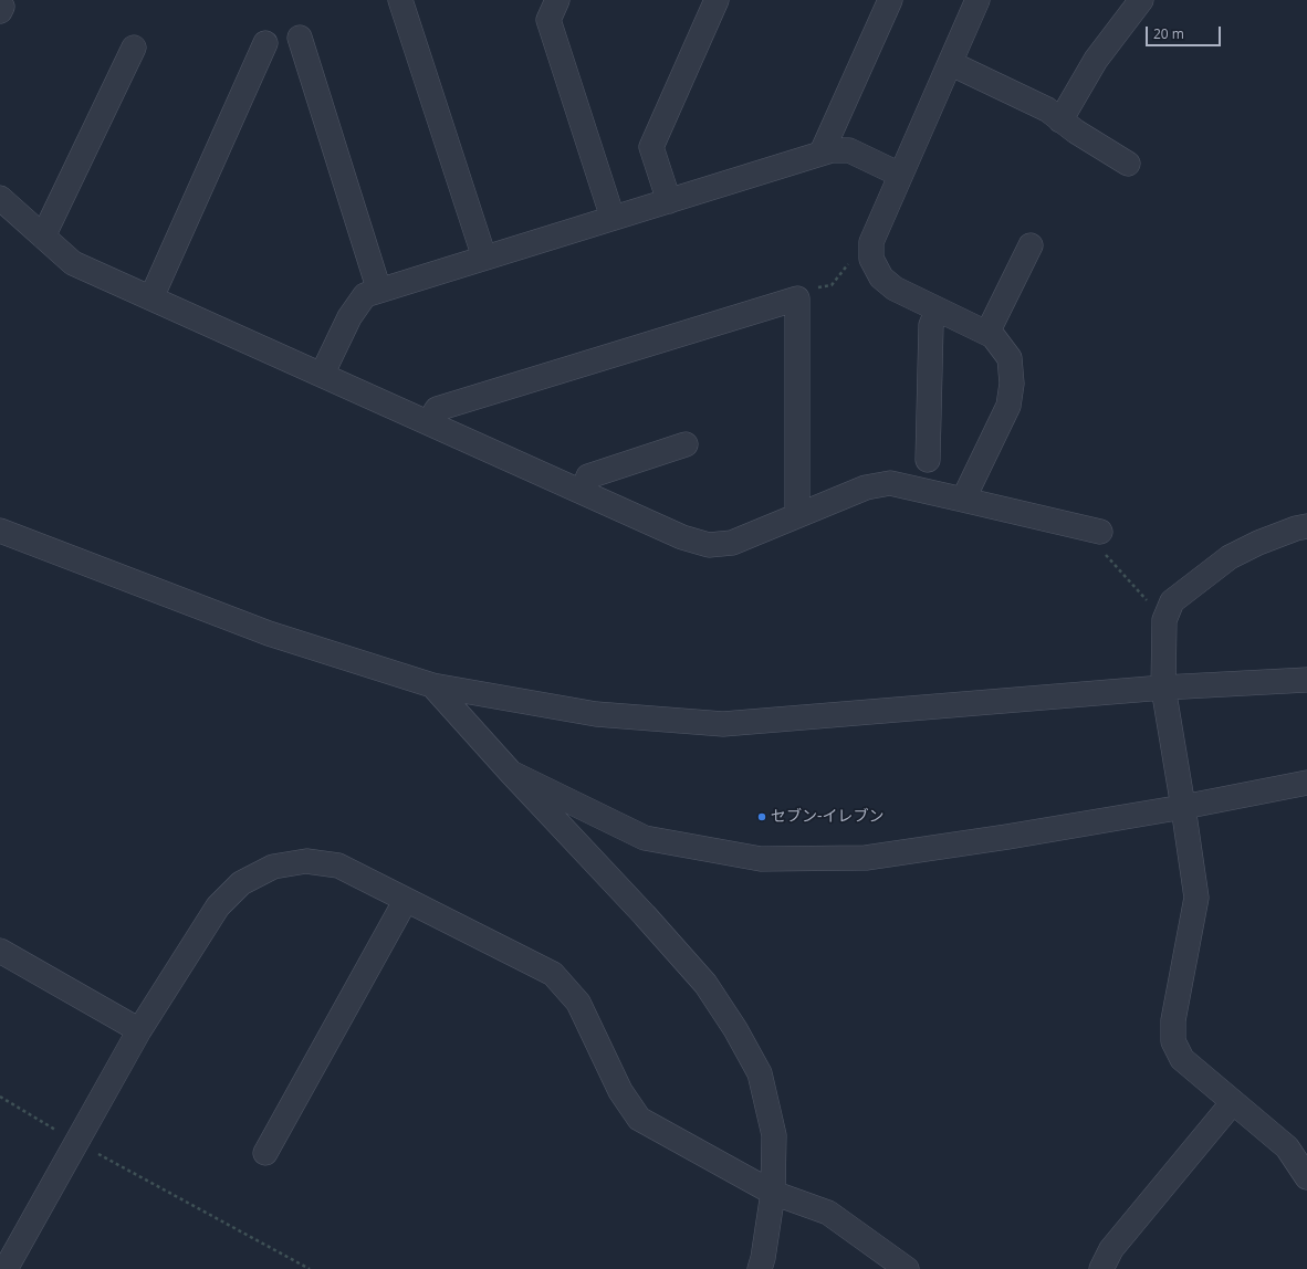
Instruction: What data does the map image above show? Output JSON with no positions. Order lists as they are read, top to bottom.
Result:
{
  "places": ["セブン-イレブン"],
  "scale_bar": "20 m"
}
